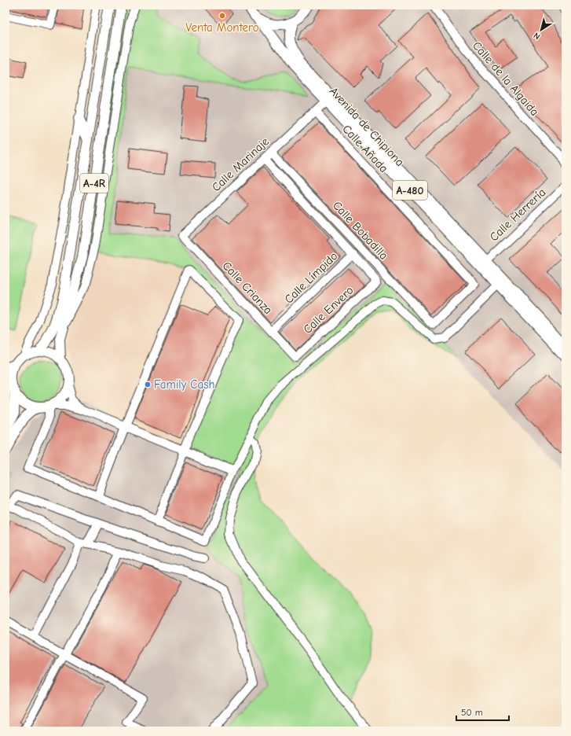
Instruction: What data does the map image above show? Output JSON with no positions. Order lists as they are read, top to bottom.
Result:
{
  "streets": {
    "main road": ["Avenida de Chipiona", "A-4R", "A-480"],
    "street": [
      "Calle de la Algaida",
      "Calle Añada",
      "Calle Marinaje",
      "Calle Herrería",
      "Calle Bobadilla",
      "Calle Límpido",
      "Calle Crianza",
      "Calle Envero"
    ]
  },
  "crossings": [
    ["Avenida de Chipiona", "Calle Marinaje"],
    ["Avenida de Chipiona", "Calle Herrería"],
    ["Calle Añada", "Calle Marinaje"],
    ["Calle Añada", "Calle Bobadilla"],
    ["Calle Marinaje", "Calle Bobadilla"],
    ["Calle Marinaje", "Calle Crianza"],
    ["Calle Bobadilla", "Calle Límpido"],
    ["Calle Bobadilla", "Calle Envero"],
    ["Calle Límpido", "Calle Crianza"],
    ["Calle Crianza", "Calle Envero"]
  ],
  "places": ["Venta Montero", "Family Cash"],
  "scale_bar": "50 m",
  "north": "bottom left"
}
